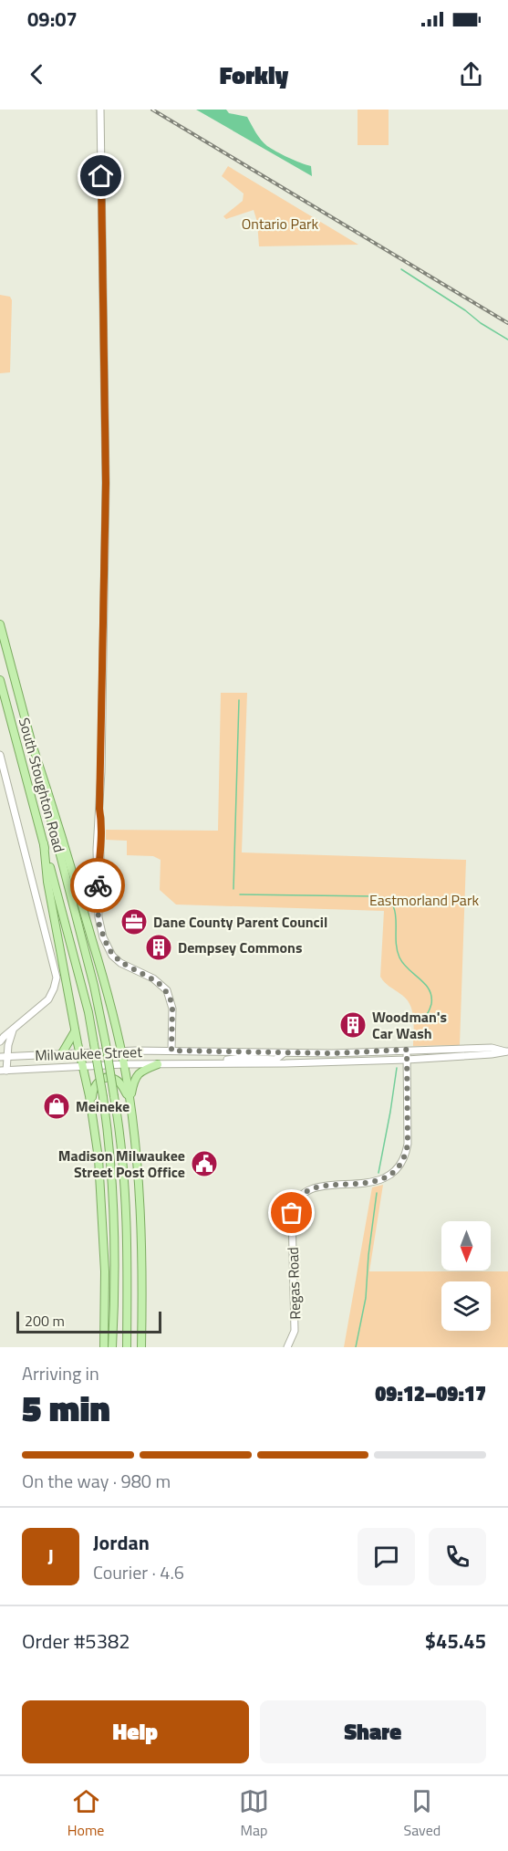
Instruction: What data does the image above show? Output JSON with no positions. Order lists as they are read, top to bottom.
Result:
{
  "streets": {
    "main road": ["South Stoughton Road"],
    "street": ["Milwaukee Street", "Regas Road"]
  },
  "crossings": [
    ["Milwaukee Street", "Regas Road"]
  ],
  "parks": ["Ontario Park", "Eastmorland Park"],
  "places": {
    "office": ["Dane County Parent Council"],
    "building": ["Dempsey Commons", "Woodman's Car Wash"],
    "shop": ["Meineke"],
    "public building": ["Madison Milwaukee Street Post Office"]
  },
  "scale_bar": "200 m",
  "north": "bottom",
  "page": {
    "status": "09:07",
    "header": "Forkly",
    "scale": "200 m",
    "heading": ["5 min", "Arriving in", "09:12–09:17"],
    "panel": [
      "Jordan",
      "Courier · 4.6",
      "Order #5382",
      "$45.45"
    ],
    "bar": "On the way · 980 m",
    "round": "J",
    "buttons": ["Help", "Share"],
    "tabs": ["Home", "Map", "Saved"]
  }
}
